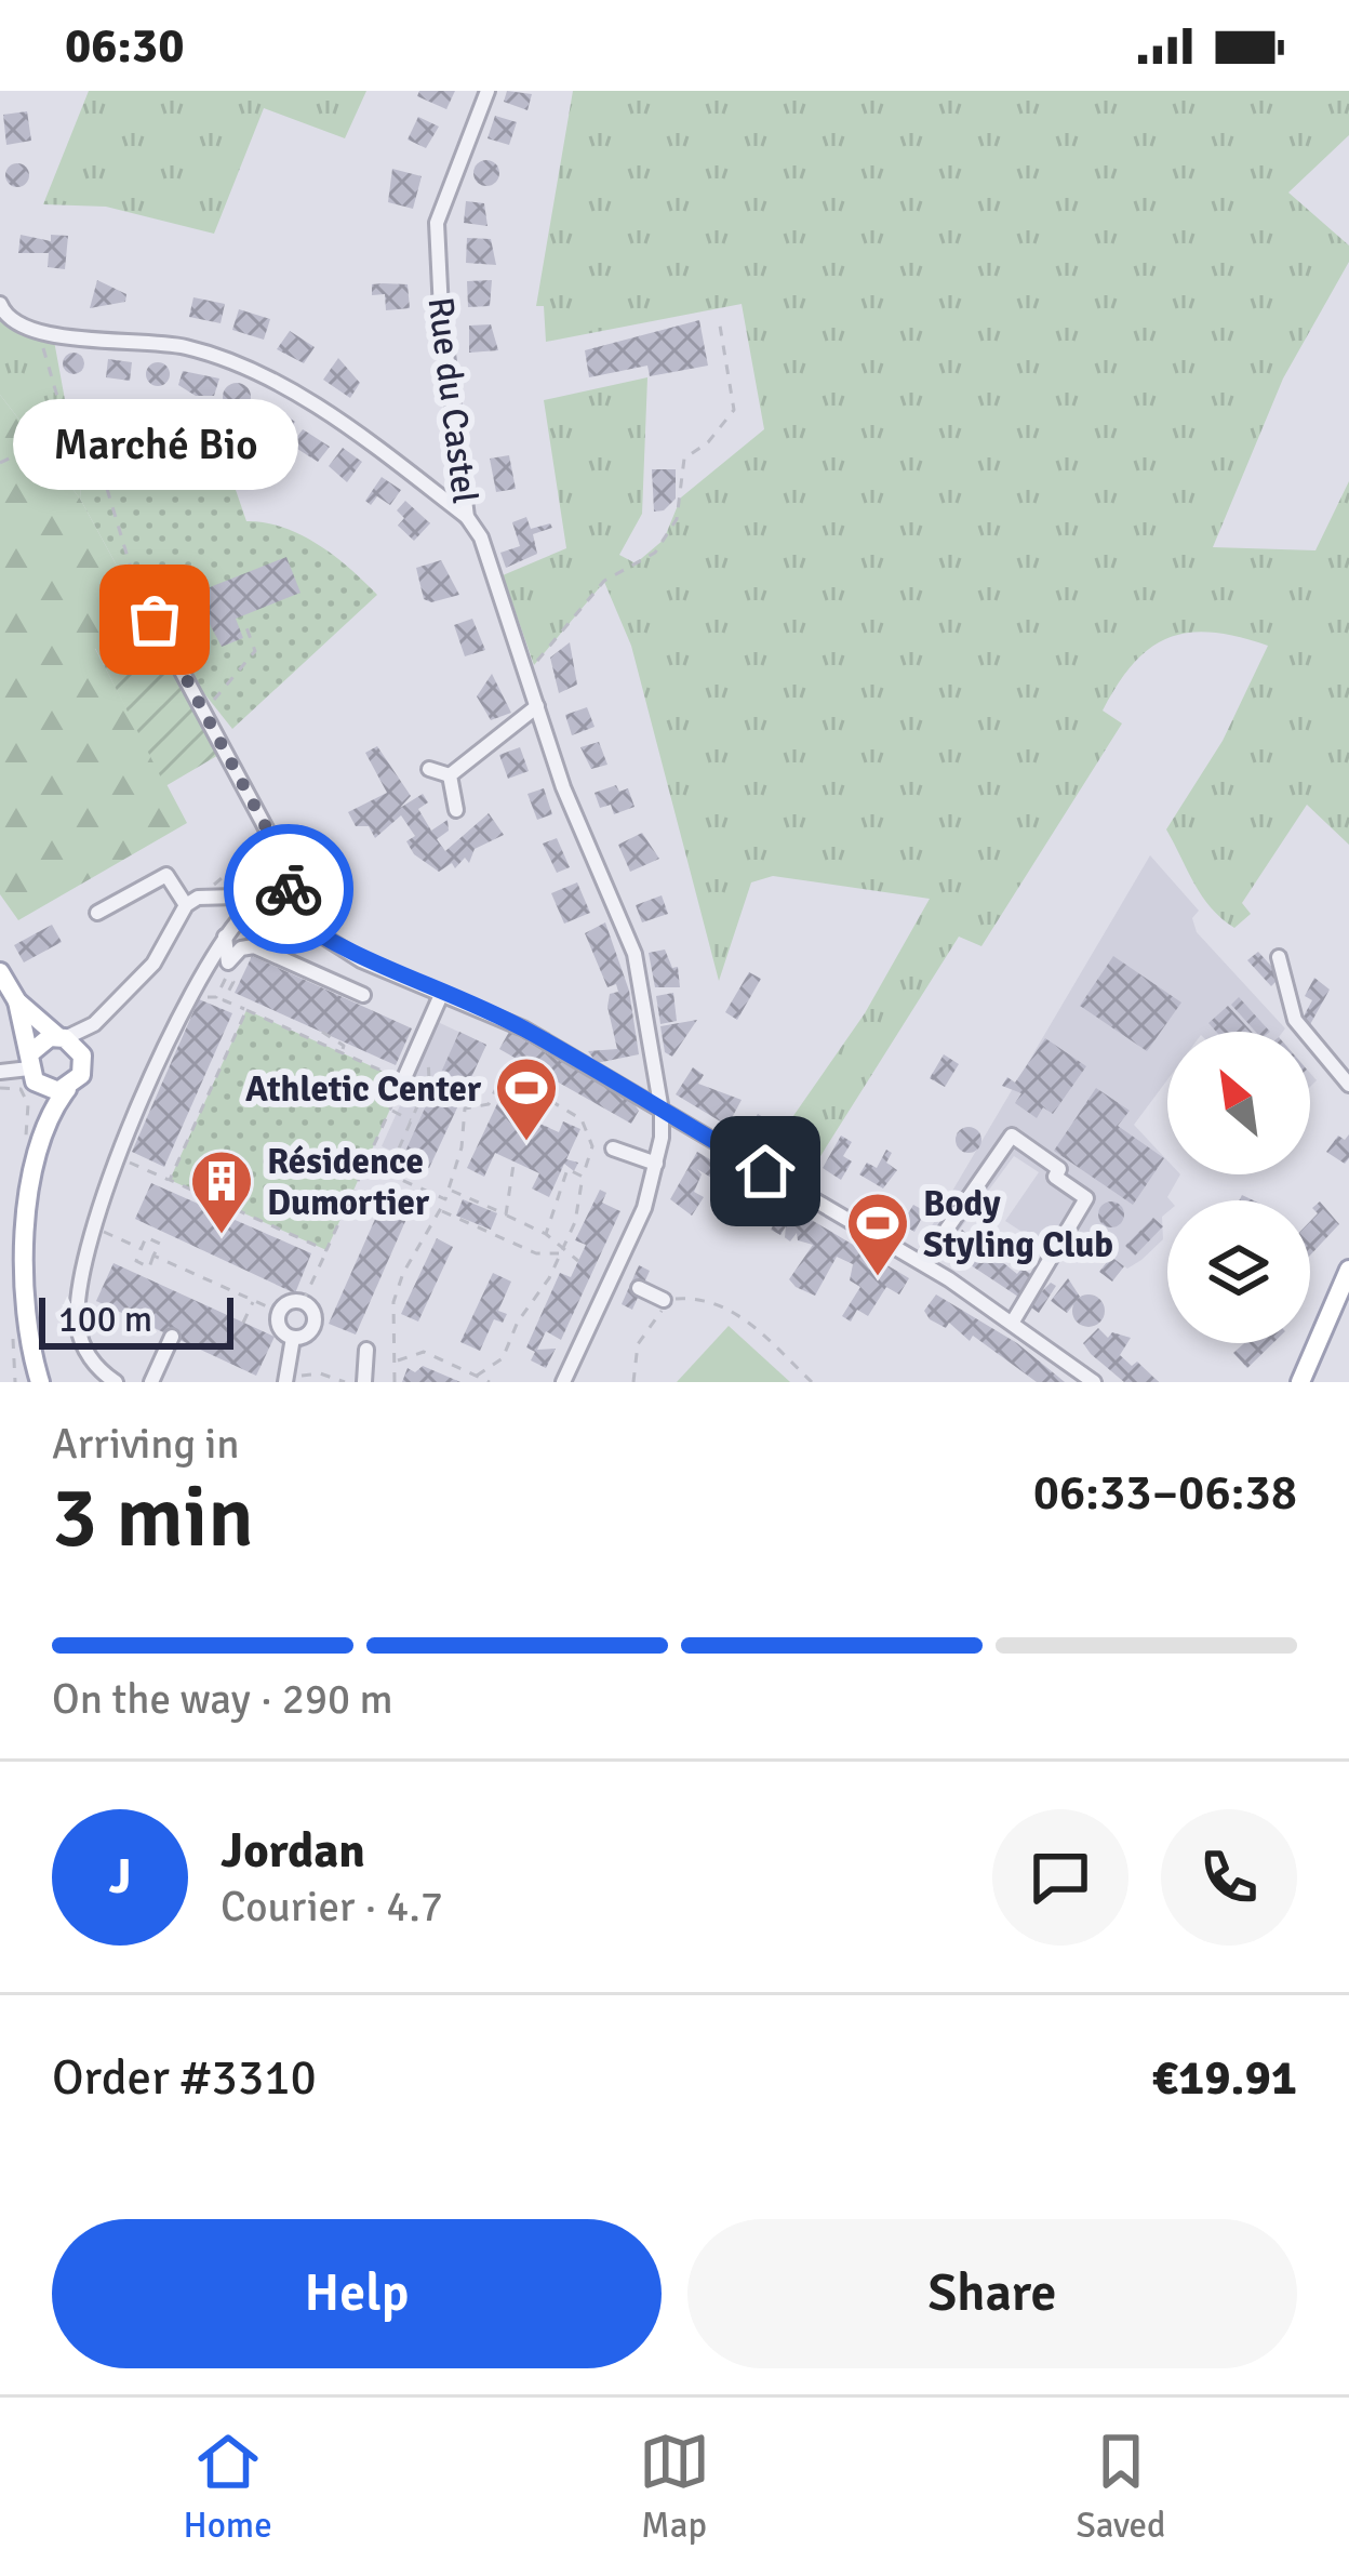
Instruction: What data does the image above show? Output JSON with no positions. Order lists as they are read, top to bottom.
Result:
{
  "streets": {
    "street": ["Rue du Castel"]
  },
  "places": {
    "other": ["Marché Bio"],
    "sports": ["Athletic Center", "Body Styling Club"],
    "building": ["Résidence Dumortier"]
  },
  "scale_bar": "100 m",
  "north": "top left",
  "page": {
    "status": "06:30",
    "bubble": "Marché Bio",
    "scale": "100 m",
    "heading": ["3 min", "Arriving in", "06:33–06:38"],
    "panel": [
      "Jordan",
      "Courier · 4.7",
      "Order #3310",
      "€19.91"
    ],
    "bar": "On the way · 290 m",
    "round": "J",
    "buttons": ["Help", "Share"],
    "tabs": ["Home", "Map", "Saved"]
  }
}
